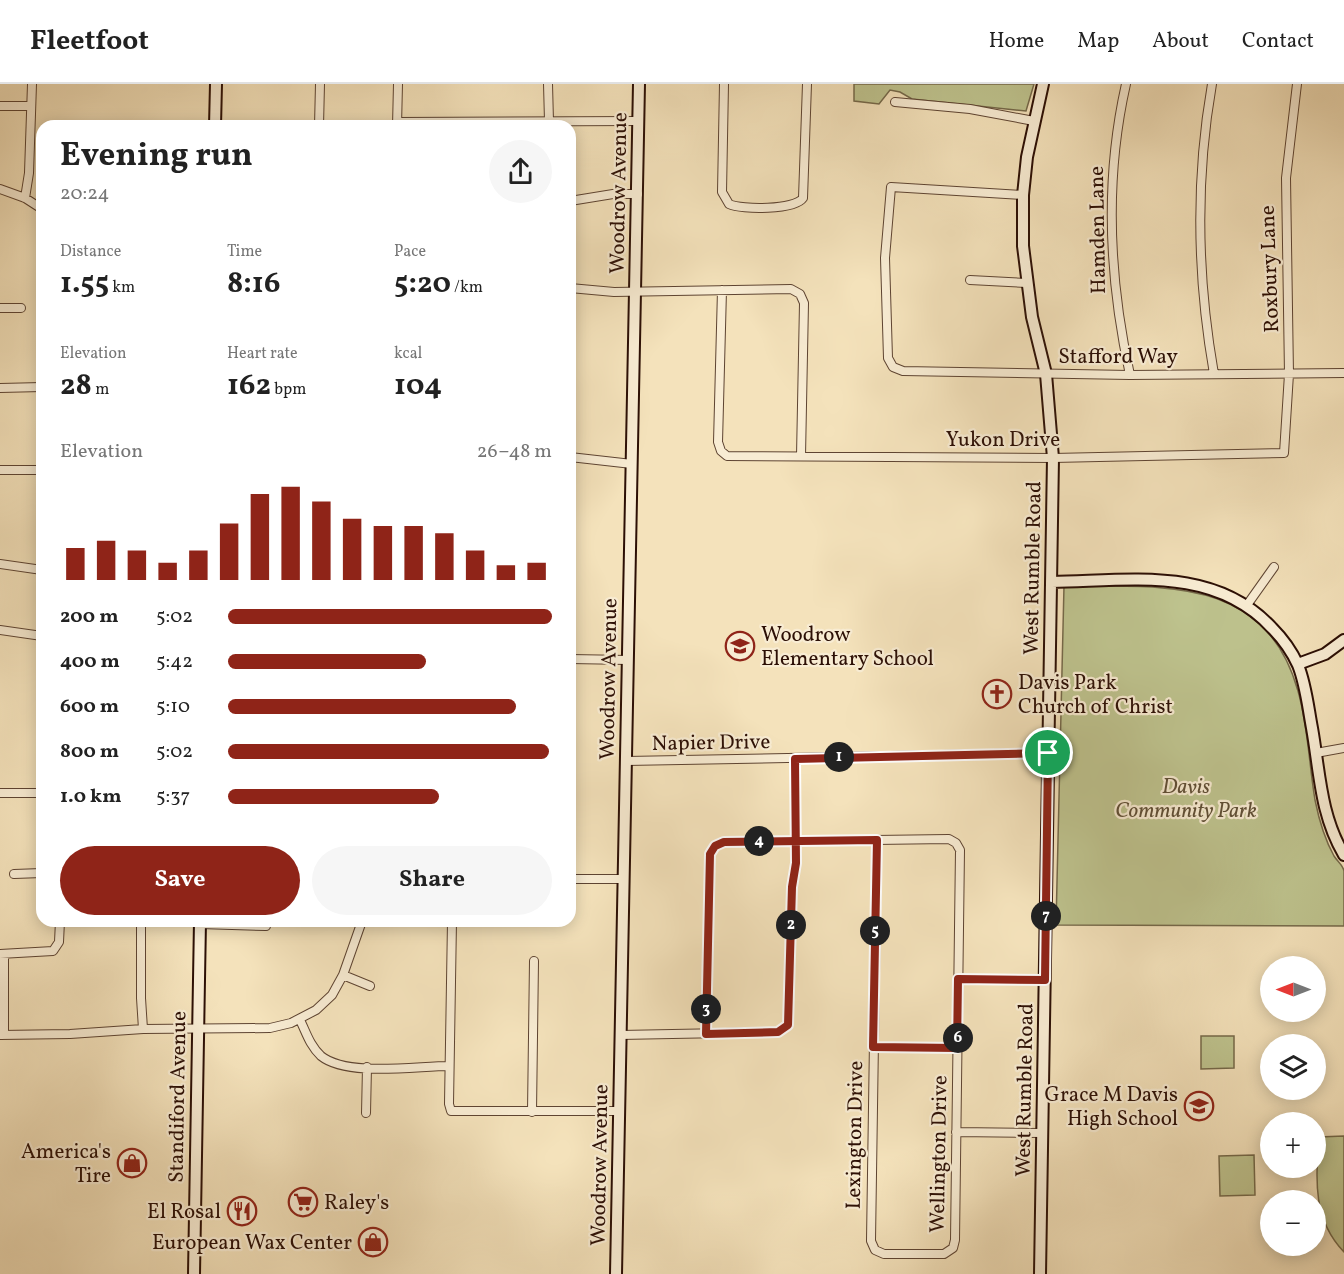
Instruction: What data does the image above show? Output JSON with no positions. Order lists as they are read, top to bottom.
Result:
{
  "streets": {
    "street": [
      "Woodrow Avenue",
      "Hamden Lane",
      "Roxbury Lane",
      "Stafford Way",
      "Yukon Drive",
      "West Rumble Road",
      "Napier Drive",
      "Standiford Avenue",
      "Lexington Drive",
      "Wellington Drive"
    ]
  },
  "crossings": [
    ["Woodrow Avenue", "Napier Drive"],
    ["Hamden Lane", "Stafford Way"],
    ["Roxbury Lane", "Stafford Way"],
    ["Roxbury Lane", "Yukon Drive"],
    ["Stafford Way", "West Rumble Road"],
    ["Yukon Drive", "West Rumble Road"],
    ["West Rumble Road", "Napier Drive"],
    ["Lexington Drive", "Wellington Drive"]
  ],
  "parks": ["Davis Community Park"],
  "places": {
    "school or university": ["Woodrow Elementary School", "Grace M Davis High School"],
    "church": ["Davis Park Church of Christ"],
    "shop": ["America's Tire", "European Wax Center"],
    "supermarket": ["Raley's"],
    "restaurant": ["El Rosal"]
  },
  "north": "left",
  "page": {
    "header": "Fleetfoot",
    "nav": [
      "Home",
      "Map",
      "About",
      "Contact"
    ],
    "heading": ["Evening run", "20:24"],
    "stats": [
      ["Distance", "1.55 km"],
      ["Time", "8:16"],
      ["Pace", "5:20 /km"],
      ["Elevation", "28 m"],
      ["Heart rate", "162 bpm"],
      ["kcal", "104"]
    ],
    "chart": ["Elevation", "26–48 m"],
    "list": [
      {
        "name": "200 m",
        "note": "5:02"
      },
      {
        "name": "400 m",
        "note": "5:42"
      },
      {
        "name": "600 m",
        "note": "5:10"
      },
      {
        "name": "800 m",
        "note": "5:02"
      },
      {
        "name": "1.0 km",
        "note": "5:37"
      }
    ],
    "pins": [
      "1",
      "4",
      "7",
      "2",
      "5",
      "3",
      "6"
    ],
    "buttons": ["Save", "Share"],
    "map_buttons": ["+", "−"]
  }
}
